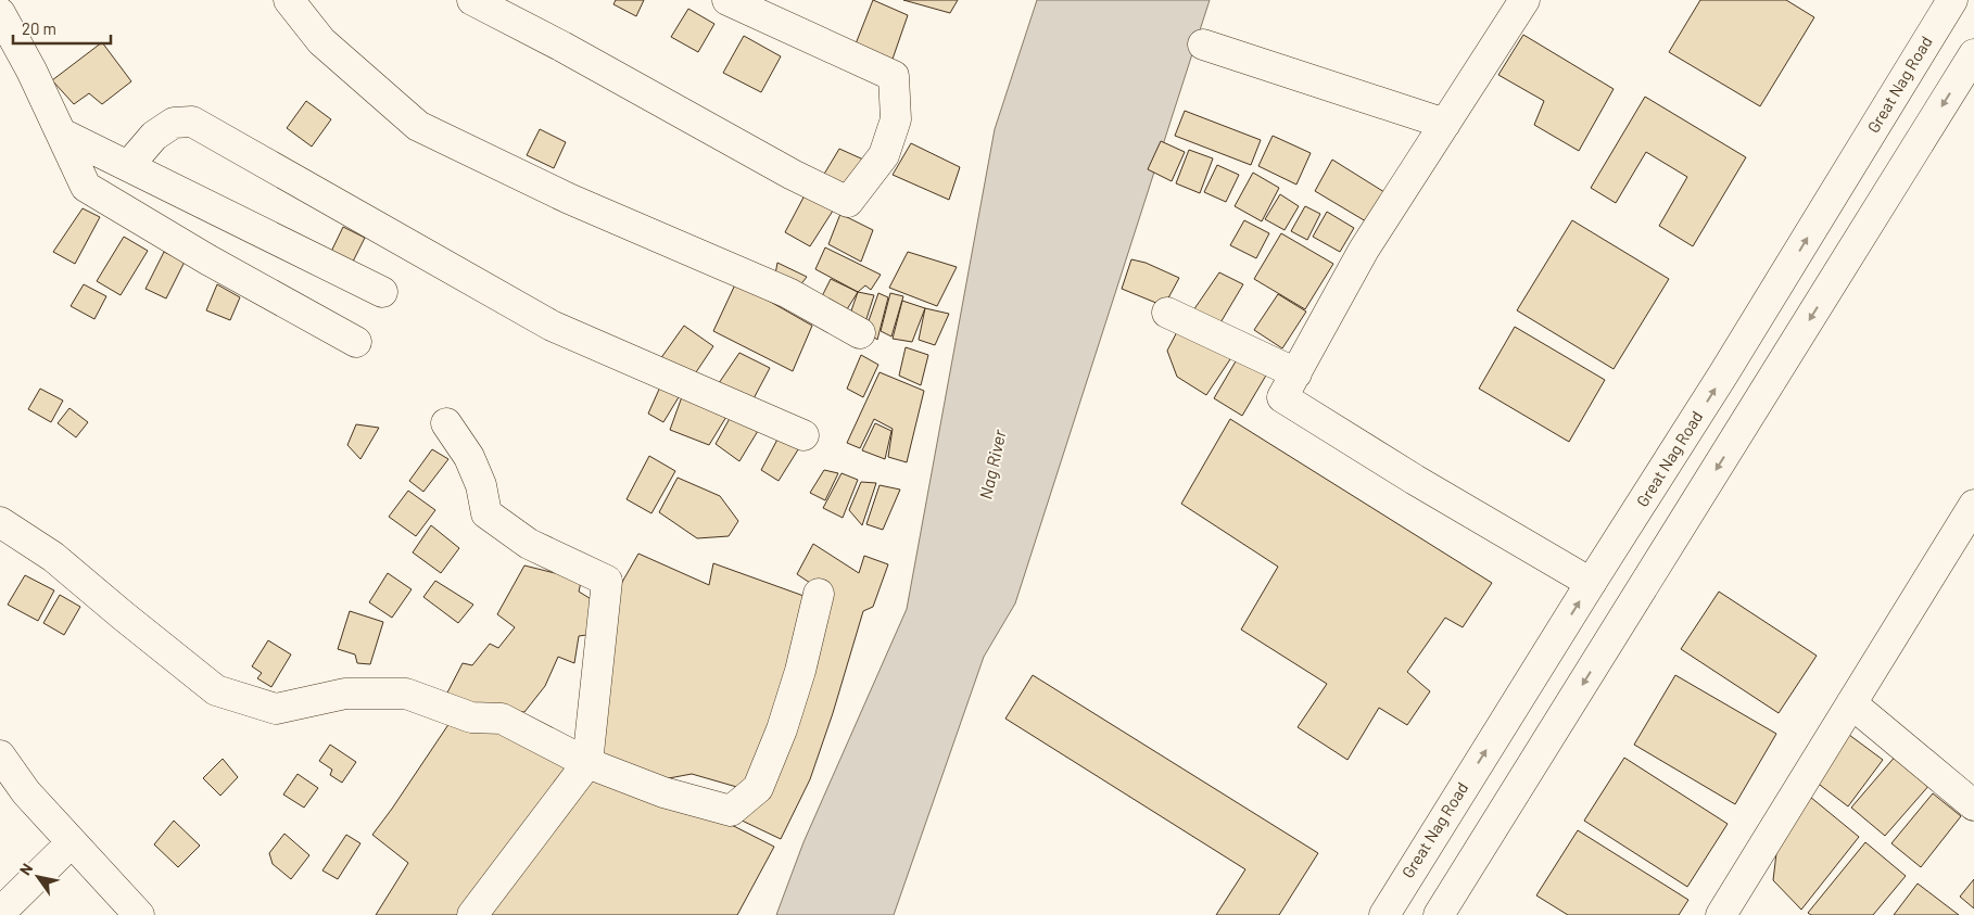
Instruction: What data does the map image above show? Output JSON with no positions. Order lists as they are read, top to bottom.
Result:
{
  "streets": {
    "street": ["Great Nag Road"]
  },
  "water": ["Nag River"],
  "scale_bar": "20 m",
  "north": "top left"
}
